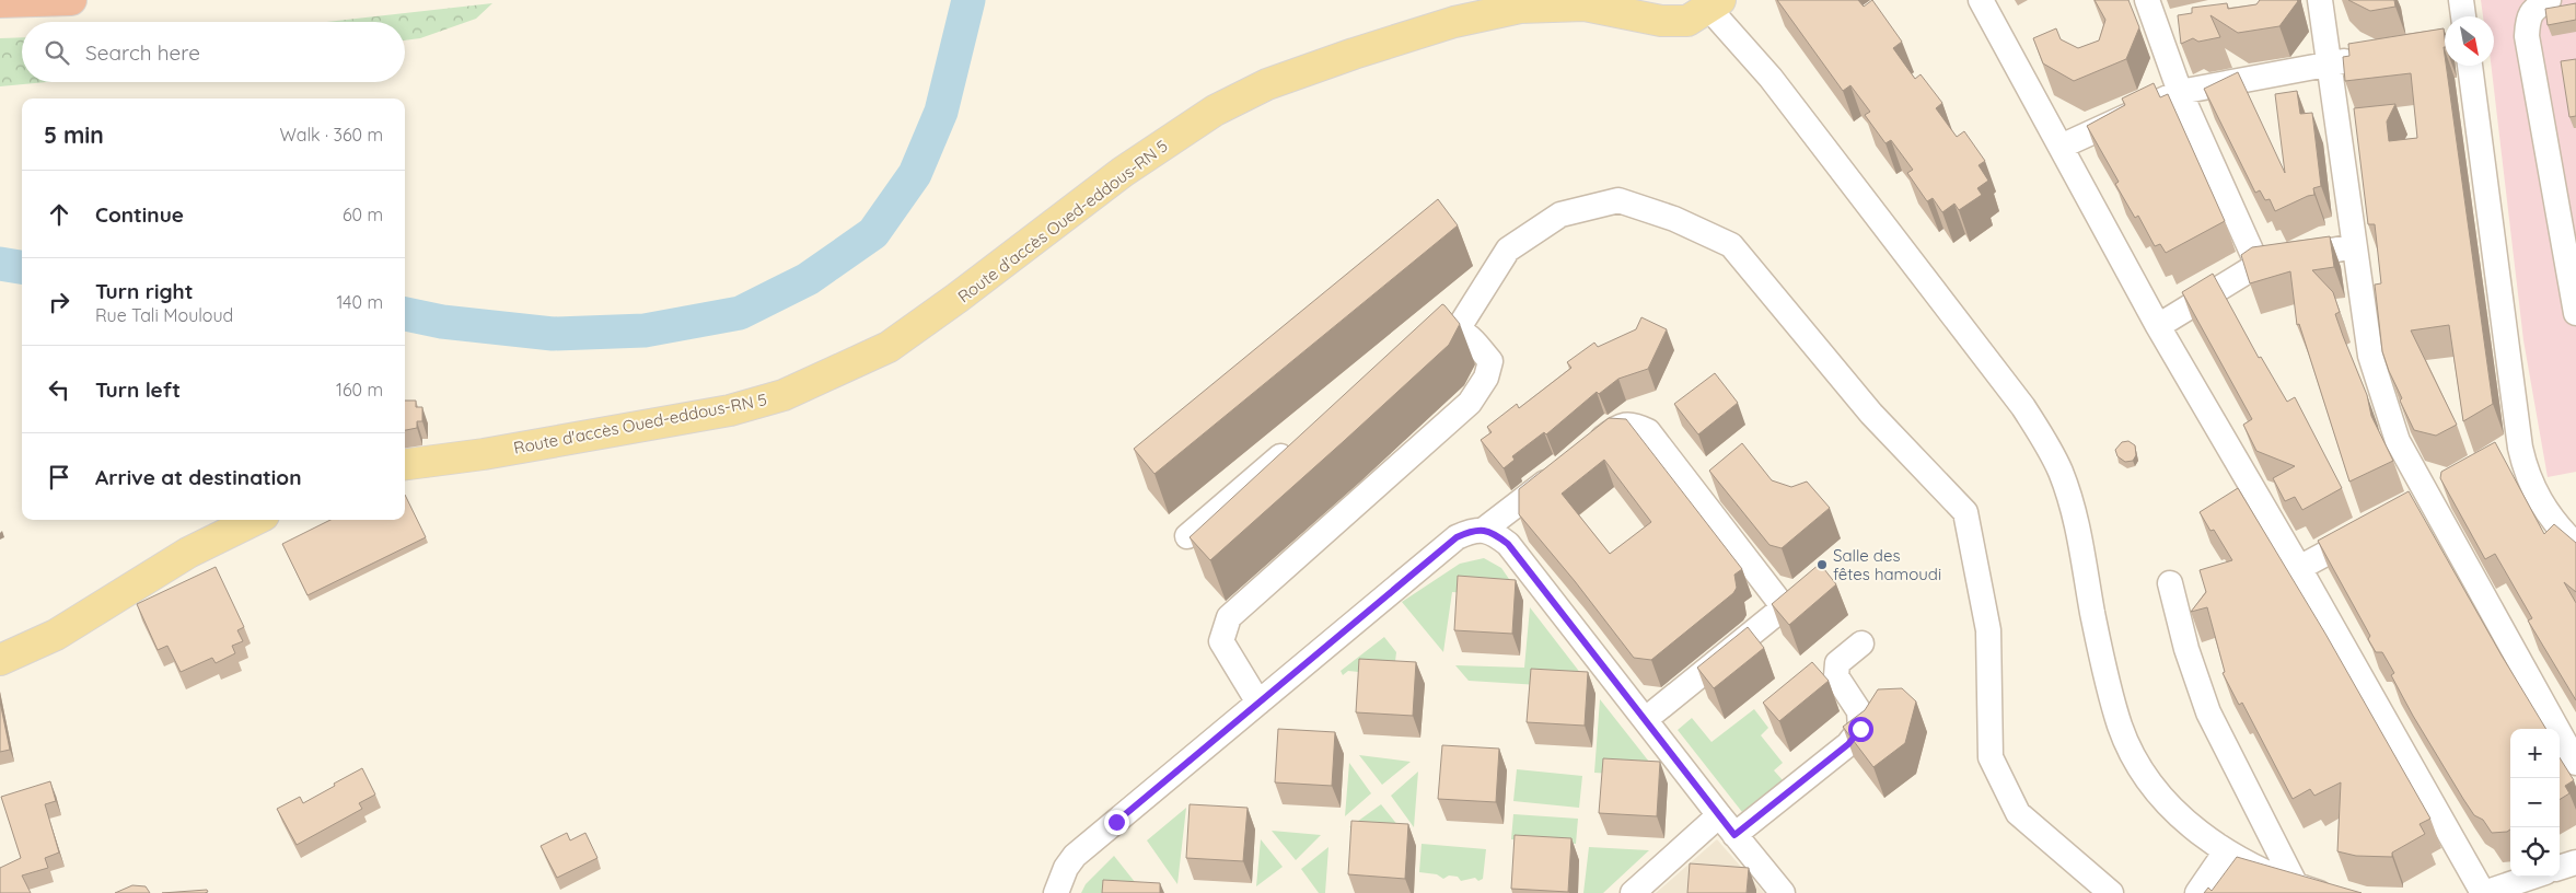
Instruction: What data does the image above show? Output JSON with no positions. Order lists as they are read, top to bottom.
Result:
{
  "streets": {
    "main road": ["Route d'accès Oued-eddous-RN 5"]
  },
  "places": ["Salle des fêtes hamoudi"],
  "north": "bottom right",
  "page": {
    "search": "Search here",
    "heading": ["5 min", "Walk · 360 m"],
    "list": [
      ["Continue", "60 m"],
      ["Turn right", "Rue Tali Mouloud", "140 m"],
      ["Turn left", "160 m"],
      "Arrive at destination"
    ],
    "map_buttons": ["+", "−"]
  }
}
